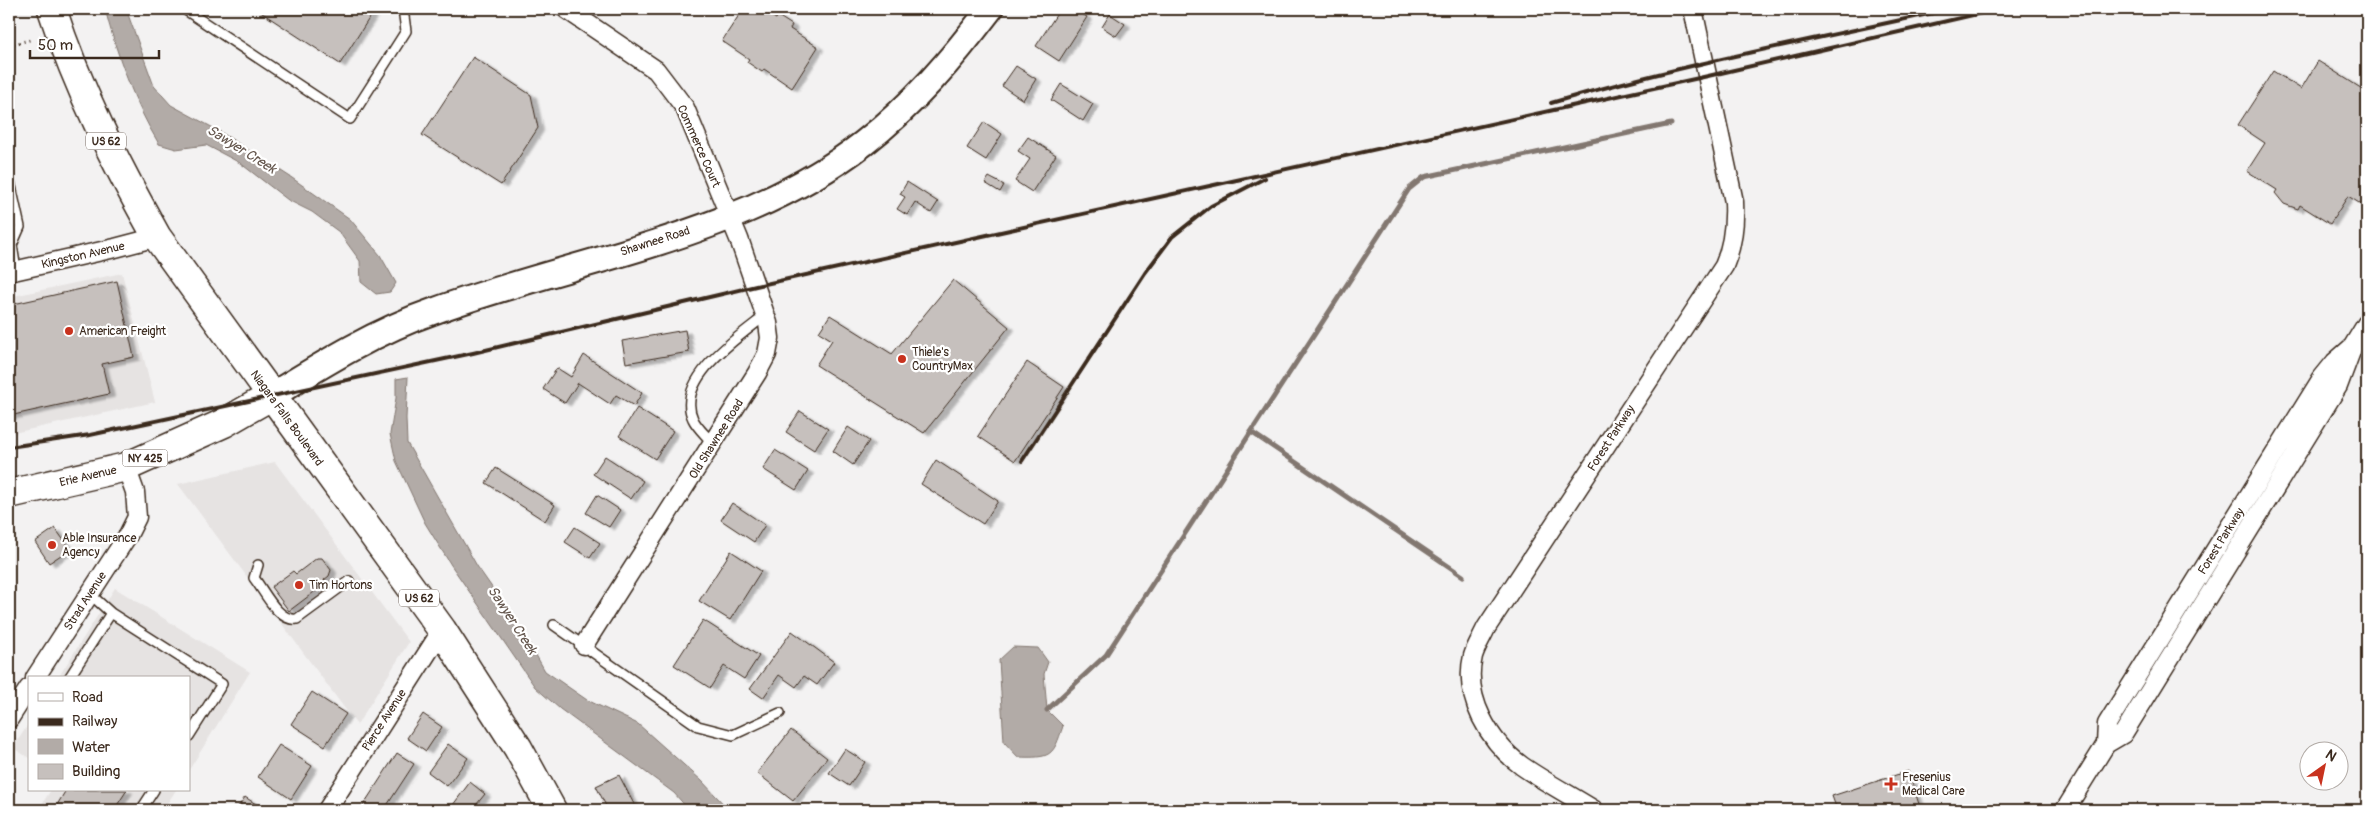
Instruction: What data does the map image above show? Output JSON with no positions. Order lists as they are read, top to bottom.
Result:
{
  "streets": {
    "main road": [
      "US 62",
      "Shawnee Road",
      "Niagara Falls Boulevard",
      "NY 425",
      "Erie Avenue"
    ],
    "street": [
      "Commerce Court",
      "Kingston Avenue",
      "Forest Parkway",
      "Old Shawnee Road",
      "Strad Avenue",
      "Pierce Avenue"
    ]
  },
  "crossings": [
    ["Commerce Court", "Shawnee Road"],
    ["Commerce Court", "Old Shawnee Road"],
    ["Shawnee Road", "Niagara Falls Boulevard"],
    ["Shawnee Road", "Old Shawnee Road"],
    ["Shawnee Road", "Erie Avenue"],
    ["Kingston Avenue", "Niagara Falls Boulevard"],
    ["Niagara Falls Boulevard", "Erie Avenue"],
    ["Niagara Falls Boulevard", "Pierce Avenue"],
    ["Erie Avenue", "Strad Avenue"]
  ],
  "water": ["Sawyer Creek"],
  "places": {
    "other": [
      "American Freight",
      "Thiele's CountryMax",
      "Able Insurance Agency",
      "Tim Hortons"
    ],
    "health": ["Fresenius Medical Care"]
  },
  "legend": [
    "Road",
    "Railway",
    "Water",
    "Building"
  ],
  "scale_bar": "50 m",
  "north": "top right"
}
